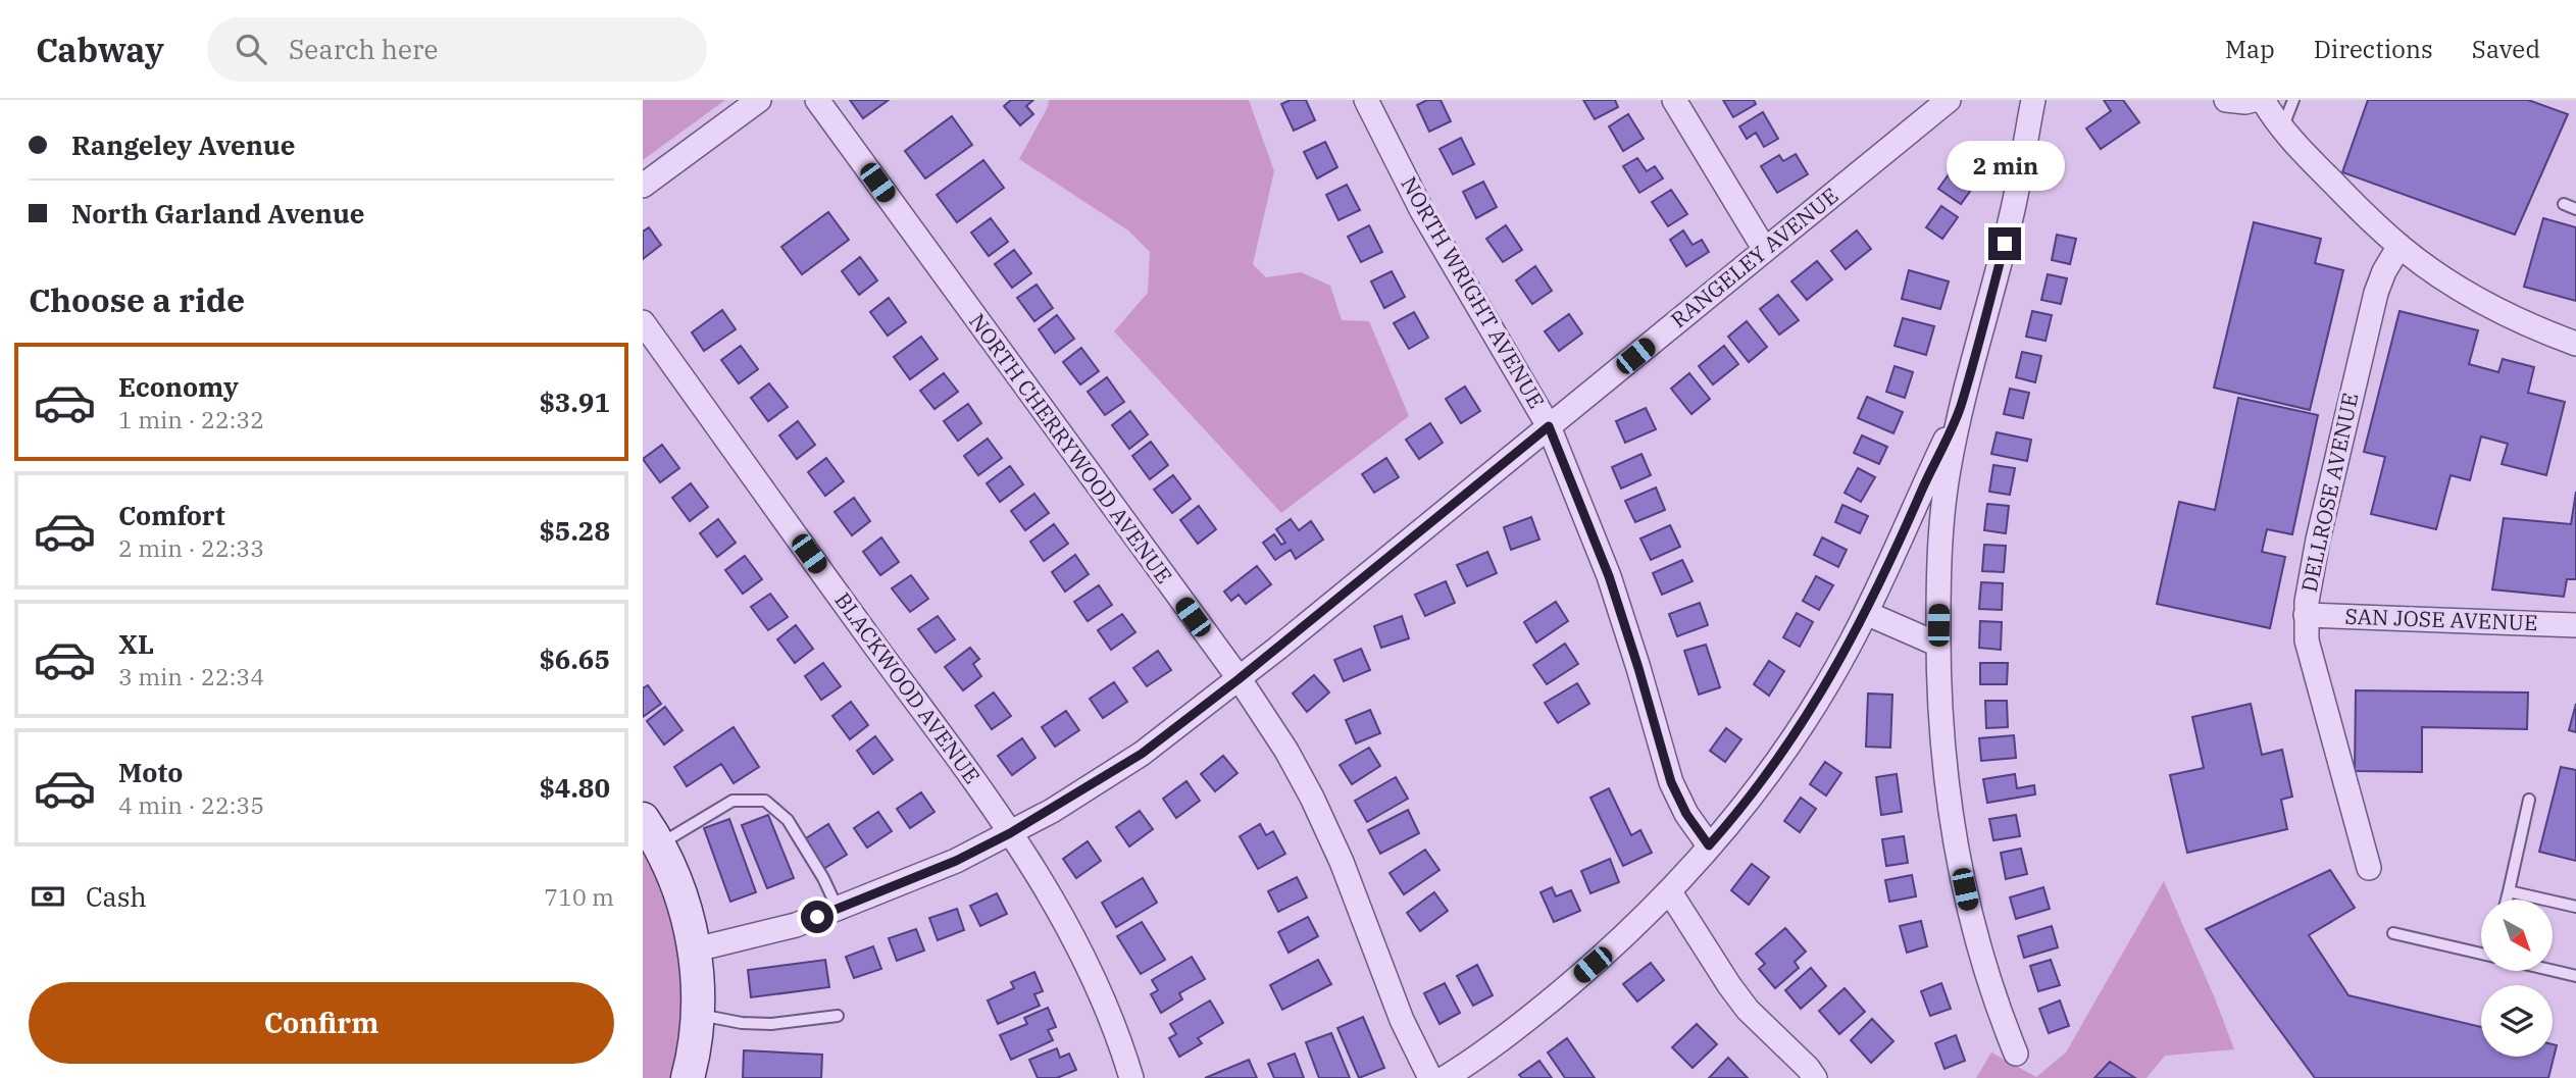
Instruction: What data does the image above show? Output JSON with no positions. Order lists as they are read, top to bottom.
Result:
{
  "streets": {
    "street": [
      "RANGELEY AVENUE",
      "NORTH WRIGHT AVENUE",
      "NORTH CHERRYWOOD AVENUE",
      "DELLROSE AVENUE",
      "SAN JOSE AVENUE",
      "BLACKWOOD AVENUE"
    ]
  },
  "crossings": [
    ["RANGELEY AVENUE", "NORTH WRIGHT AVENUE"],
    ["RANGELEY AVENUE", "NORTH CHERRYWOOD AVENUE"],
    ["RANGELEY AVENUE", "BLACKWOOD AVENUE"],
    ["DELLROSE AVENUE", "SAN JOSE AVENUE"]
  ],
  "north": "bottom right",
  "page": {
    "header": "Cabway",
    "search": "Search here",
    "nav": ["Map", "Directions", "Saved"],
    "banner": ["Rangeley Avenue", "North Garland Avenue"],
    "bubble": "2 min",
    "heading": "Choose a ride",
    "list": [
      {
        "name": "Economy",
        "note": "1 min · 22:32",
        "value": "$3.91"
      },
      {
        "name": "Comfort",
        "note": "2 min · 22:33",
        "value": "$5.28"
      },
      {
        "name": "XL",
        "note": "3 min · 22:34",
        "value": "$6.65"
      },
      {
        "name": "Moto",
        "note": "4 min · 22:35",
        "value": "$4.80"
      }
    ],
    "pay": ["Cash", "710 m"],
    "buttons": "Confirm"
  }
}
